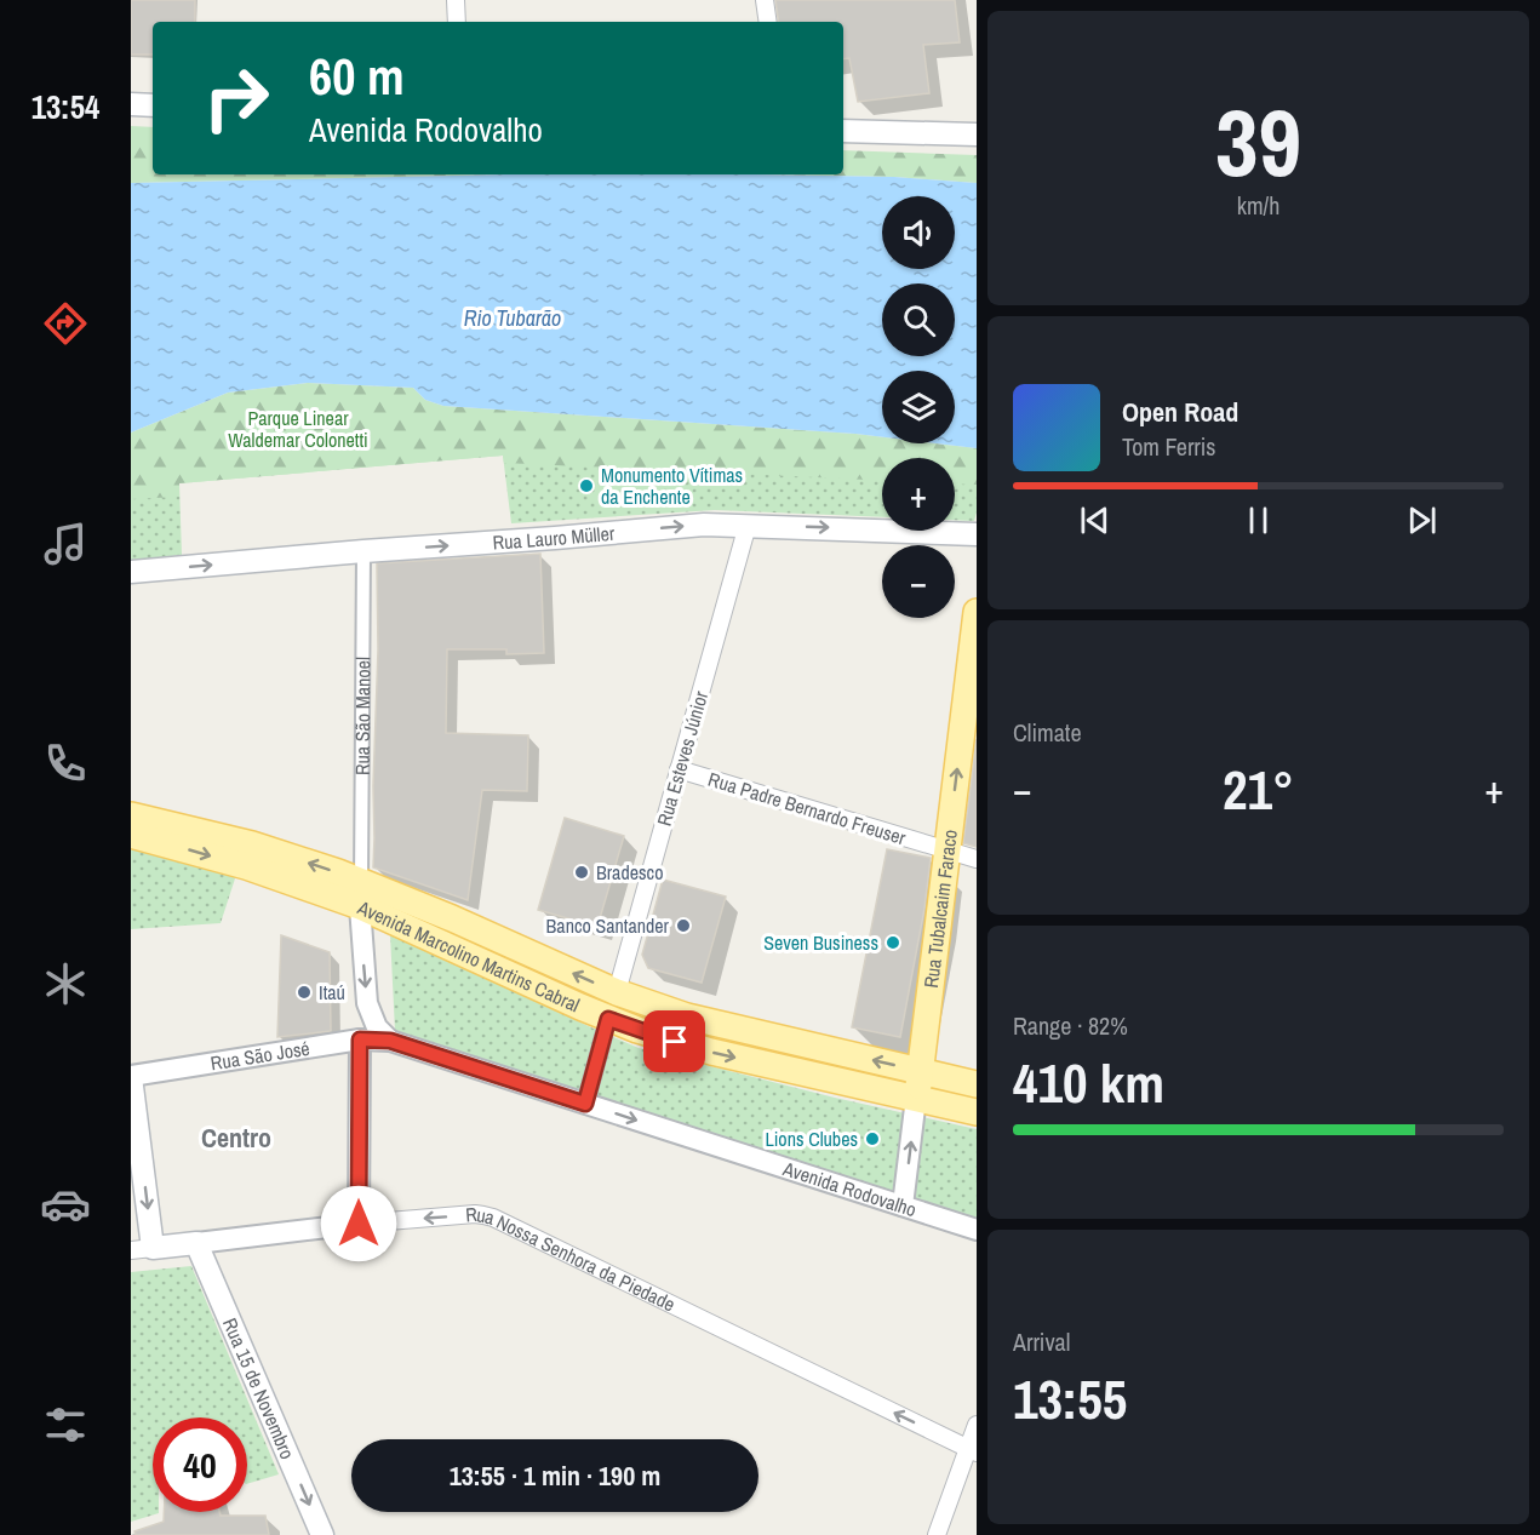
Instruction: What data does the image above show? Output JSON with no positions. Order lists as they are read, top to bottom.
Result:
{
  "streets": {
    "main road": [
      "Rua Lauro Müller",
      "Rua Tubalcaim Faraco",
      "Avenida Marcolino Martins Cabral",
      "Rua Nossa Senhora da Piedade",
      "Rua 15 de Novembro"
    ],
    "street": [
      "Rua São Manoel",
      "Rua Esteves Júnior",
      "Rua Padre Bernardo Freuser",
      "Rua São José",
      "Avenida Rodovalho"
    ]
  },
  "crossings": [
    ["Rua Lauro Müller", "Rua São Manoel"],
    ["Rua Lauro Müller", "Rua Esteves Júnior"],
    ["Rua São Manoel", "Avenida Marcolino Martins Cabral"],
    ["Rua São Manoel", "Rua São José"],
    ["Rua São Manoel", "Avenida Rodovalho"],
    ["Rua Esteves Júnior", "Rua Padre Bernardo Freuser"],
    ["Rua Esteves Júnior", "Avenida Marcolino Martins Cabral"],
    ["Rua Padre Bernardo Freuser", "Rua Tubalcaim Faraco"],
    ["Rua Tubalcaim Faraco", "Avenida Marcolino Martins Cabral"],
    ["Rua Tubalcaim Faraco", "Avenida Rodovalho"],
    ["Rua São José", "Avenida Rodovalho"],
    ["Rua Nossa Senhora da Piedade", "Rua 15 de Novembro"]
  ],
  "one_way": [
    "Rua Lauro Müller",
    "Rua Tubalcaim Faraco",
    "Avenida Rodovalho",
    "Rua Nossa Senhora da Piedade",
    "Rua 15 de Novembro"
  ],
  "districts": ["Centro"],
  "water": ["Rio Tubarão"],
  "parks": ["Parque Linear Waldemar Colonetti"],
  "places": [
    "Monumento Vítimas da Enchente",
    "Bradesco",
    "Banco Santander",
    "Seven Business",
    "Itaú",
    "Lions Clubes"
  ],
  "page": {
    "tabs": "13:54",
    "tile": [
      ["39", "km/h"],
      "Climate",
      ["Range · 82%", "410 km"],
      ["Arrival", "13:55"]
    ],
    "turn": ["60 m", "Avenida Rodovalho"],
    "map_buttons": ["+", "−"],
    "song": ["Open Road", "Tom Ferris"],
    "heat": ["−", "21°", "+"],
    "limit": "40",
    "trip": "13:55 · 1 min · 190 m"
  }
}
